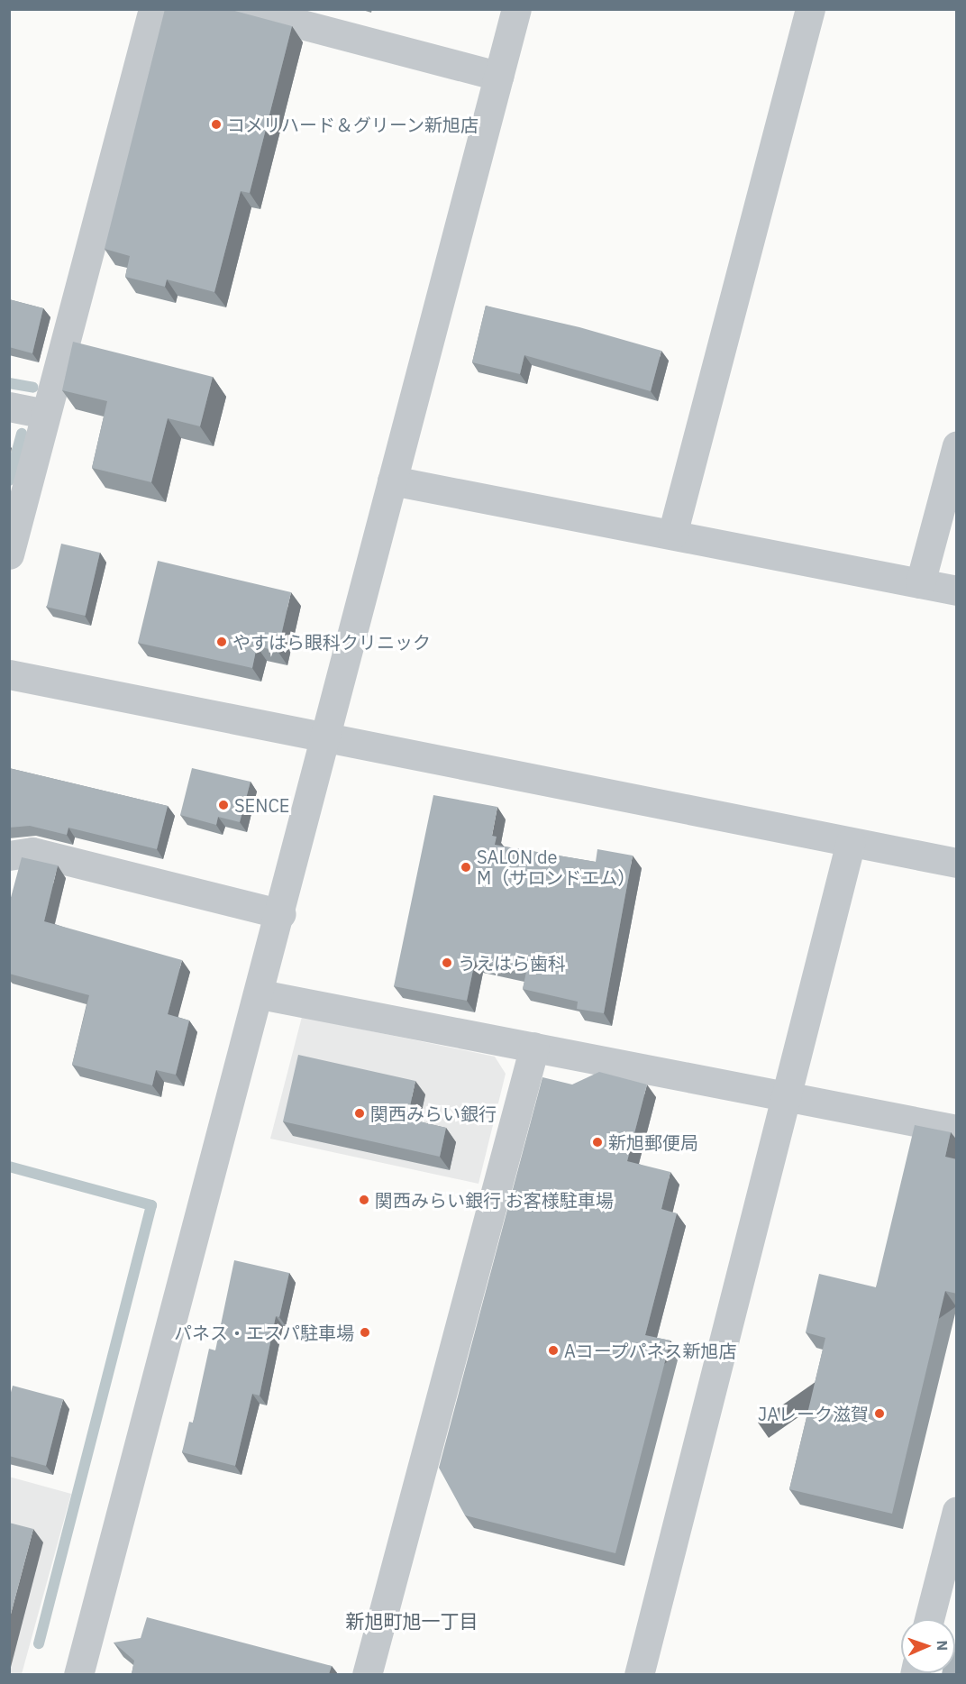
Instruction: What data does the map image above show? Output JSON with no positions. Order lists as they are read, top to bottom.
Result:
{
  "districts": ["新旭町旭一丁目"],
  "places": [
    "コメリハード＆グリーン新旭店",
    "やすはら眼科クリニック",
    "SENCE",
    "SALON de M（サロンドエム）",
    "うえはら歯科",
    "関西みらい銀行",
    "新旭郵便局",
    "関西みらい銀行 お客様駐車場",
    "パネス・エスパ駐車場",
    "Aコープパネス新旭店",
    "JAレーク滋賀"
  ],
  "north": "right"
}
